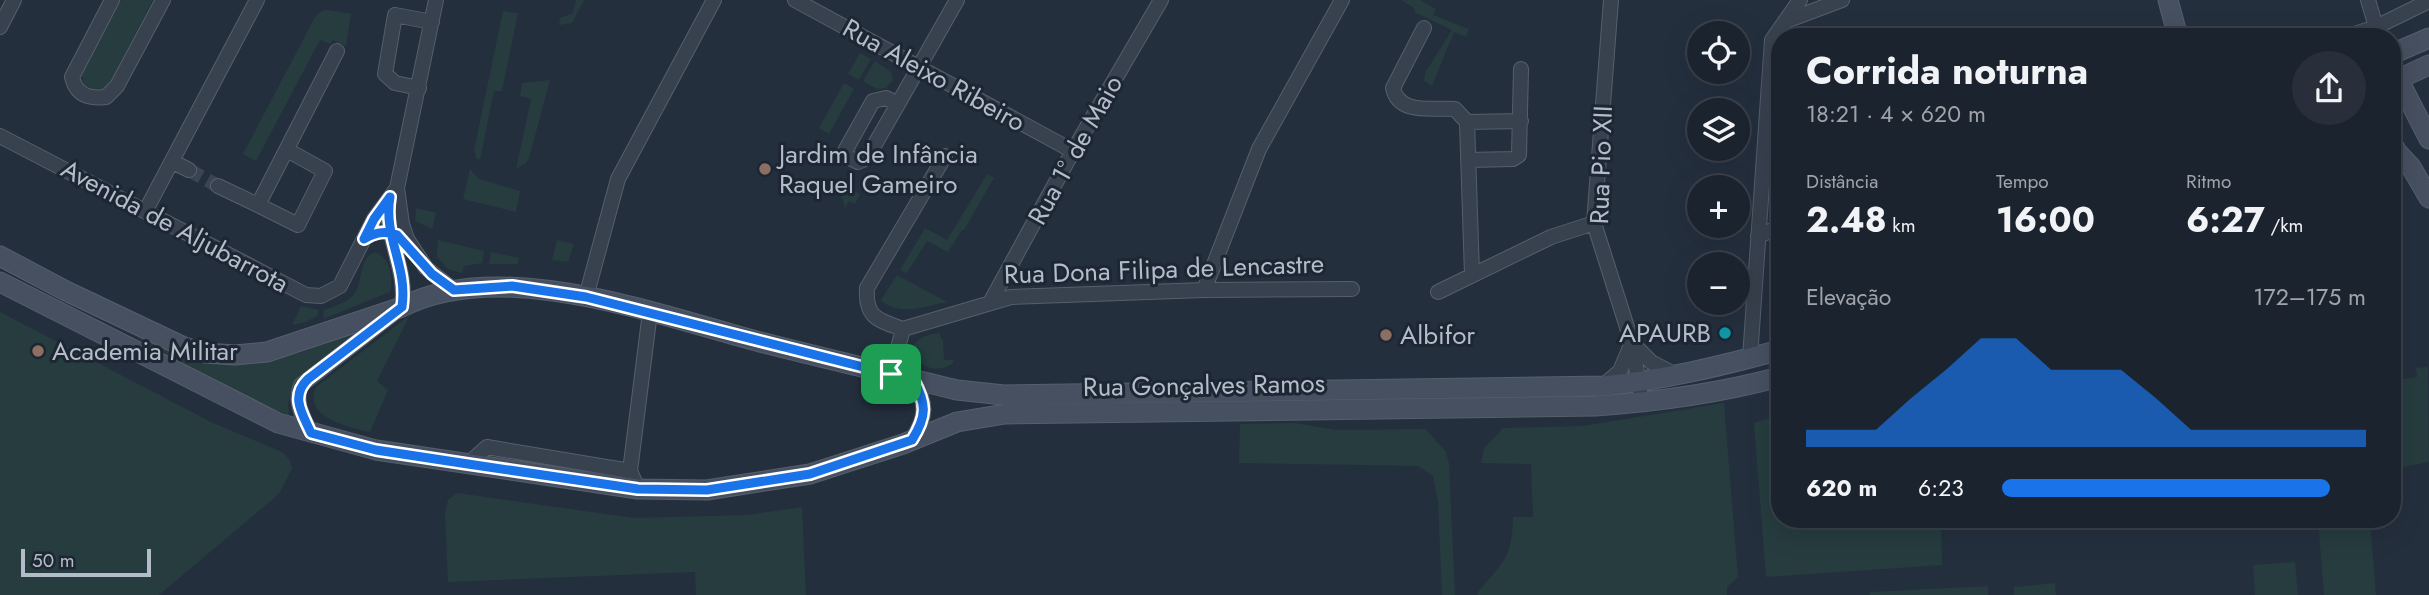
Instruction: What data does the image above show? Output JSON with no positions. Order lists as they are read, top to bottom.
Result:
{
  "streets": {
    "main road": ["Rua Gonçalves Ramos"],
    "street": [
      "Rua Aleixo Ribeiro",
      "Rua 1º de Maio",
      "Rua Pio XII",
      "Avenida de Aljubarrota",
      "Rua Dona Filipa de Lencastre"
    ]
  },
  "crossings": [
    ["Rua Aleixo Ribeiro", "Rua 1º de Maio"],
    ["Rua 1º de Maio", "Rua Dona Filipa de Lencastre"],
    ["Rua Pio XII", "Rua Gonçalves Ramos"]
  ],
  "places": [
    "Jardim de Infância Raquel Gameiro",
    "APAURB",
    "Albifor",
    "Academia Militar"
  ],
  "scale_bar": "50 m",
  "page": {
    "map_buttons": ["+", "−"],
    "heading": ["Corrida noturna", "18:21 · 4 × 620 m"],
    "stats": [
      ["Distância", "2.48 km"],
      ["Tempo", "16:00"],
      ["Ritmo", "6:27 /km"]
    ],
    "chart": ["Elevação", "172–175 m"],
    "list": [
      {
        "name": "620 m",
        "note": "6:23"
      }
    ],
    "scale": "50 m"
  }
}
